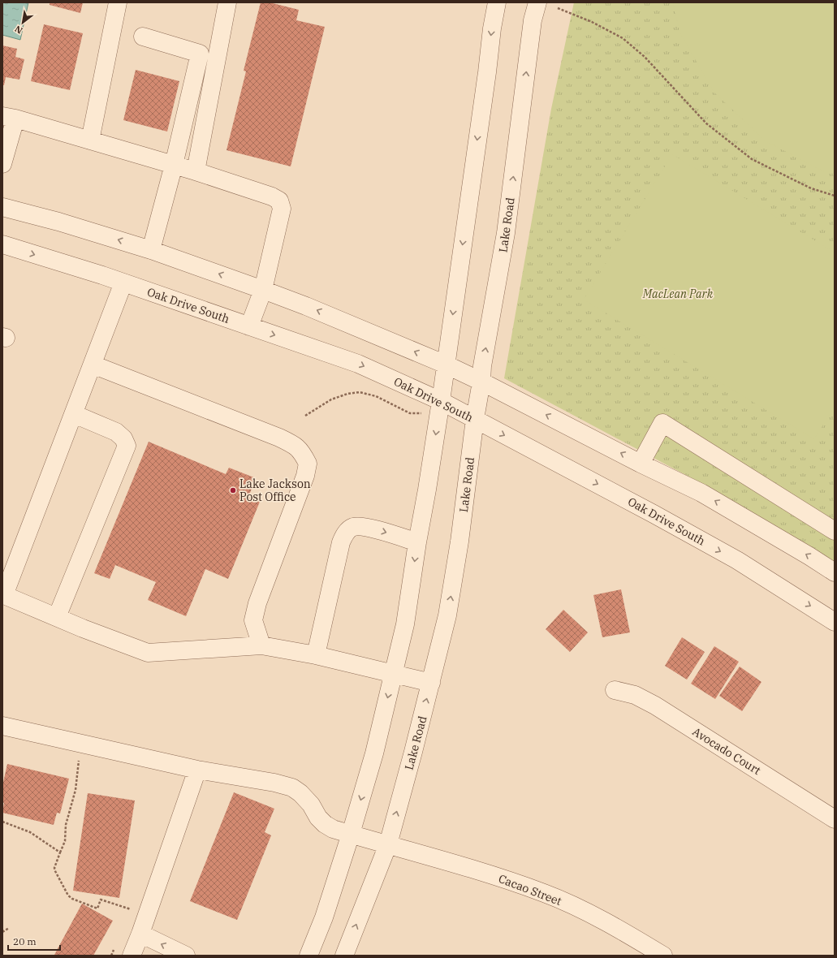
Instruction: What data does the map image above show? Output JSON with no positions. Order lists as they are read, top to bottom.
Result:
{
  "streets": {
    "street": [
      "Lake Road",
      "Oak Drive South",
      "Avocado Court",
      "Cacao Street"
    ]
  },
  "crossings": [
    ["Lake Road", "Oak Drive South"],
    ["Lake Road", "Cacao Street"]
  ],
  "parks": ["MacLean Park"],
  "places": ["Lake Jackson Post Office"],
  "scale_bar": "20 m",
  "north": "bottom left"
}
